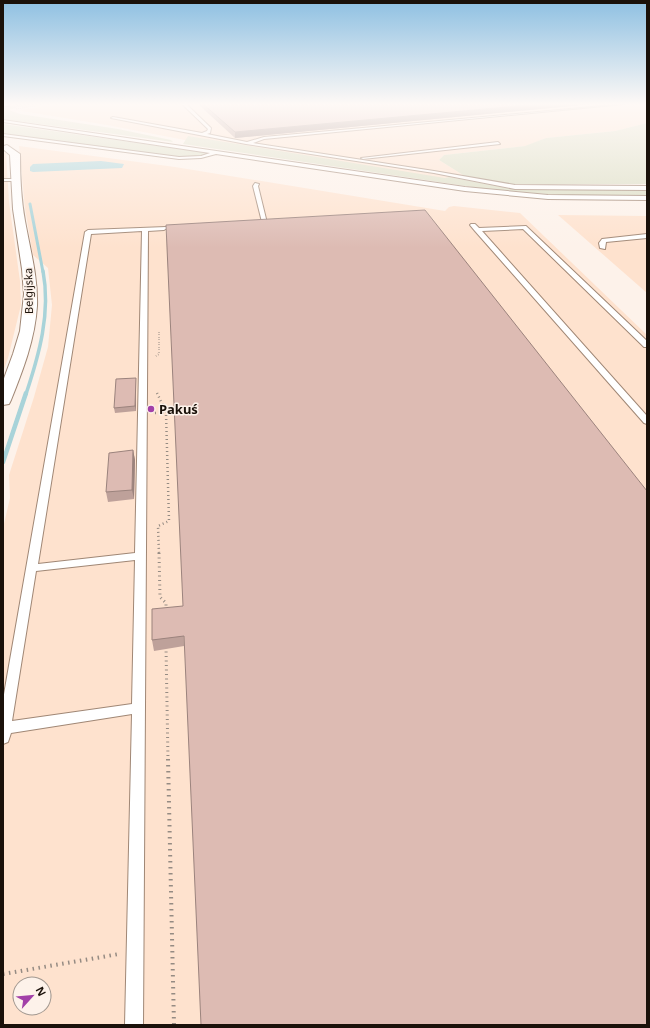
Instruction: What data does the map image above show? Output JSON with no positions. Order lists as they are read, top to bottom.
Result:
{
  "streets": {
    "street": ["Belgijska"]
  },
  "places": ["Pakuś"],
  "north": "top right"
}
